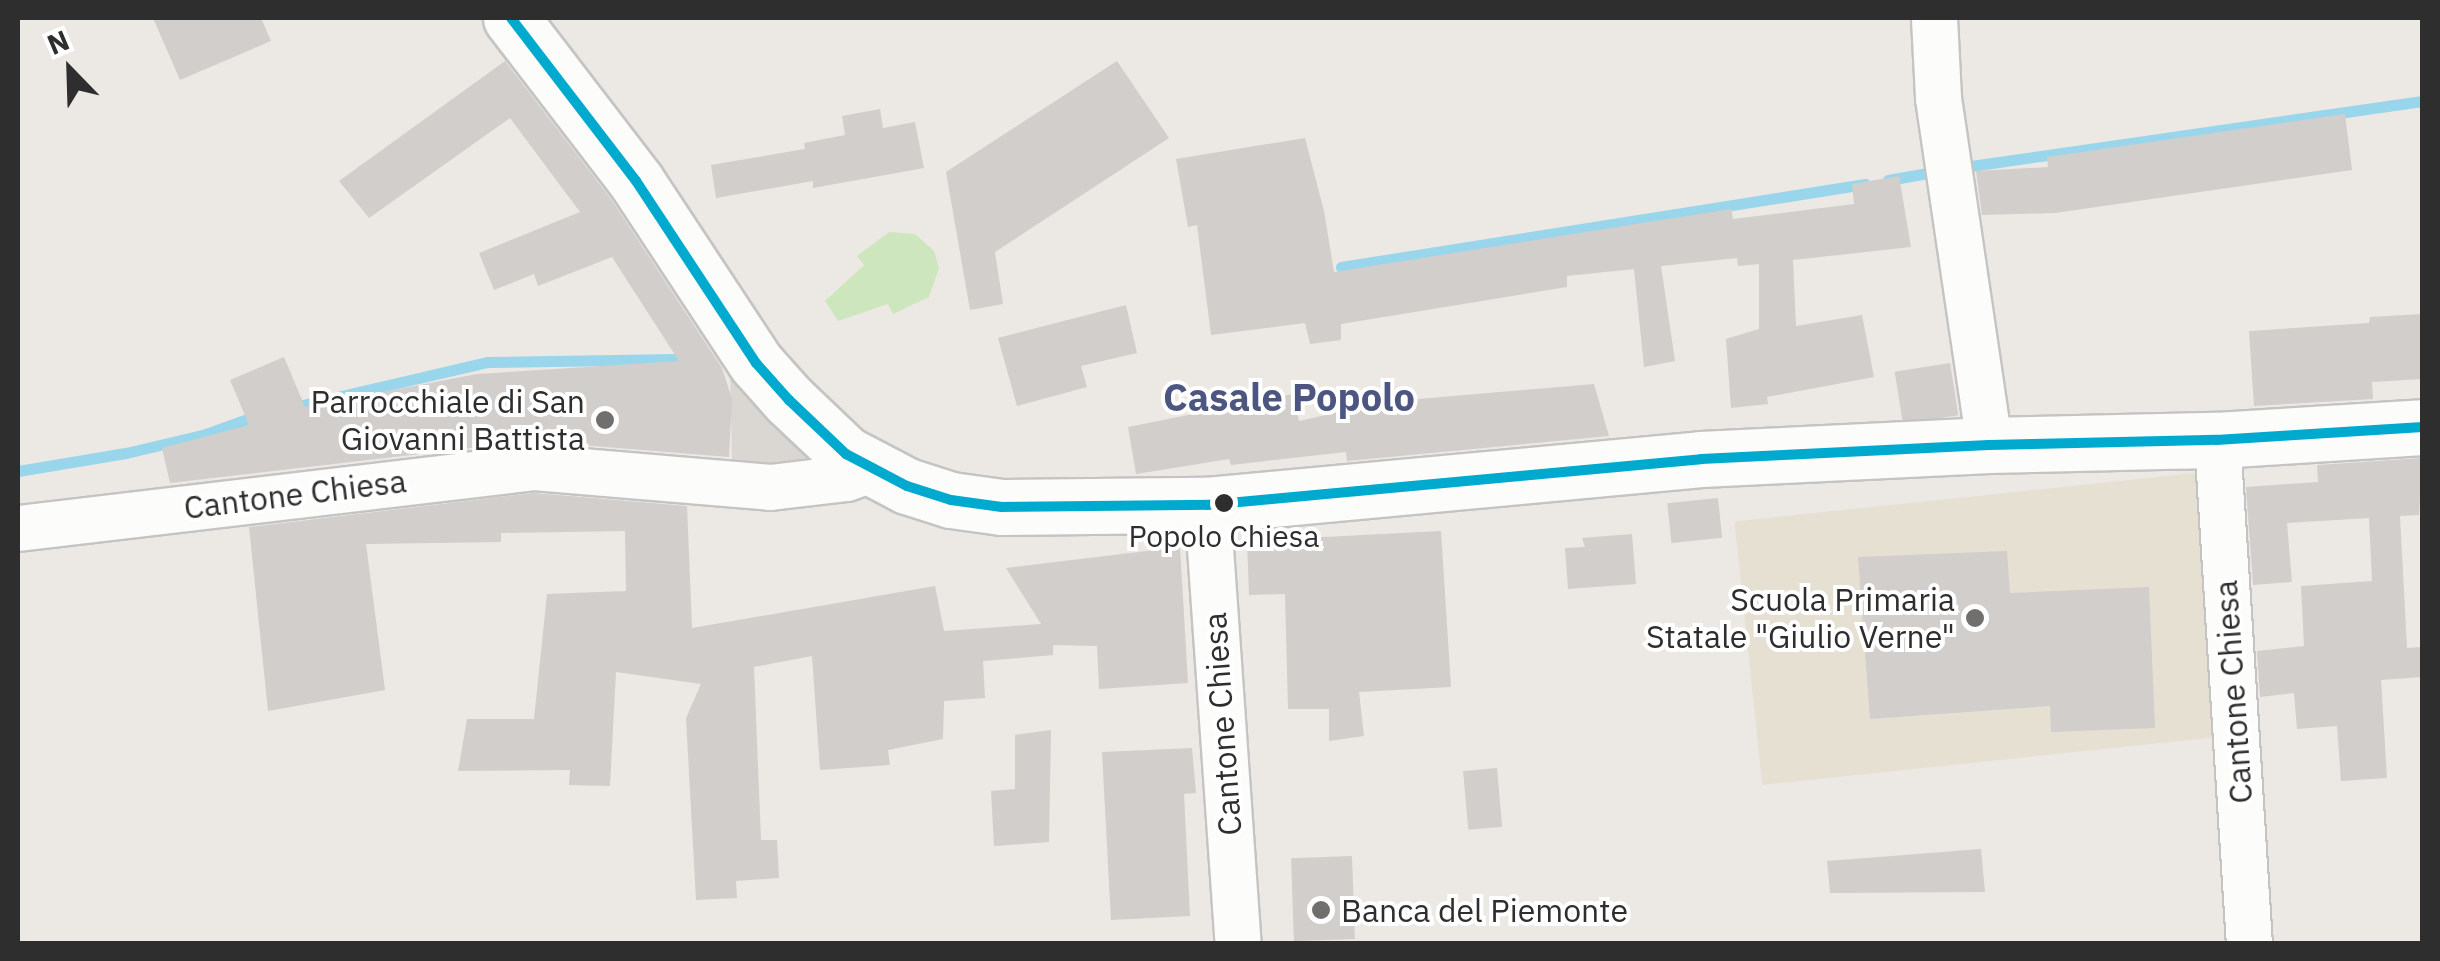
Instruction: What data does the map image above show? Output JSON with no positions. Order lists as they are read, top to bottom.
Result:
{
  "streets": {
    "street": ["Cantone Chiesa"]
  },
  "districts": ["Casale Popolo"],
  "places": [
    "Parrocchiale di San Giovanni Battista",
    "Popolo Chiesa",
    "Scuola Primaria Statale \"Giulio Verne\"",
    "Banca del Piemonte"
  ],
  "north": "top left"
}
